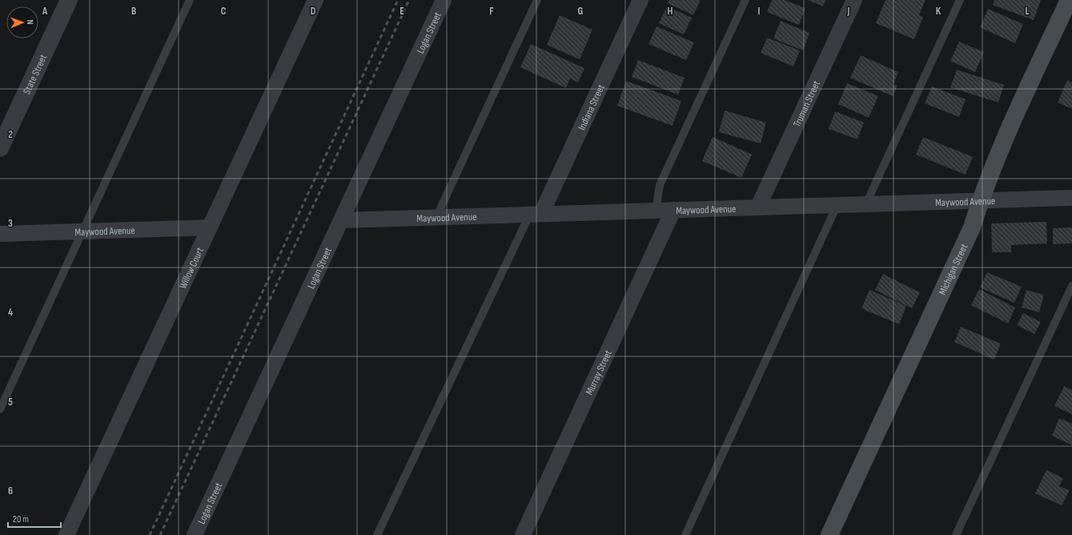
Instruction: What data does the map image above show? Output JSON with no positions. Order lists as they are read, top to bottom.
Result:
{
  "streets": {
    "main road": ["Michigan Street"],
    "street": [
      "Logan Street",
      "State Street",
      "Truman Street",
      "Indiana Street",
      "Maywood Avenue",
      "Willow Court",
      "Murray Street"
    ]
  },
  "crossings": [
    ["Logan Street", "Maywood Avenue"],
    ["Truman Street", "Maywood Avenue"],
    ["Indiana Street", "Maywood Avenue"],
    ["Maywood Avenue", "Willow Court"],
    ["Maywood Avenue", "Michigan Street"],
    ["Maywood Avenue", "Murray Street"]
  ],
  "scale_bar": "20 m",
  "north": "right",
  "grid": {
    "columns": [
      "A",
      "B",
      "C",
      "D",
      "E",
      "F",
      "G",
      "H",
      "I",
      "J",
      "K",
      "L"
    ],
    "rows": [
      "2",
      "3",
      "4",
      "5",
      "6"
    ]
  }
}
